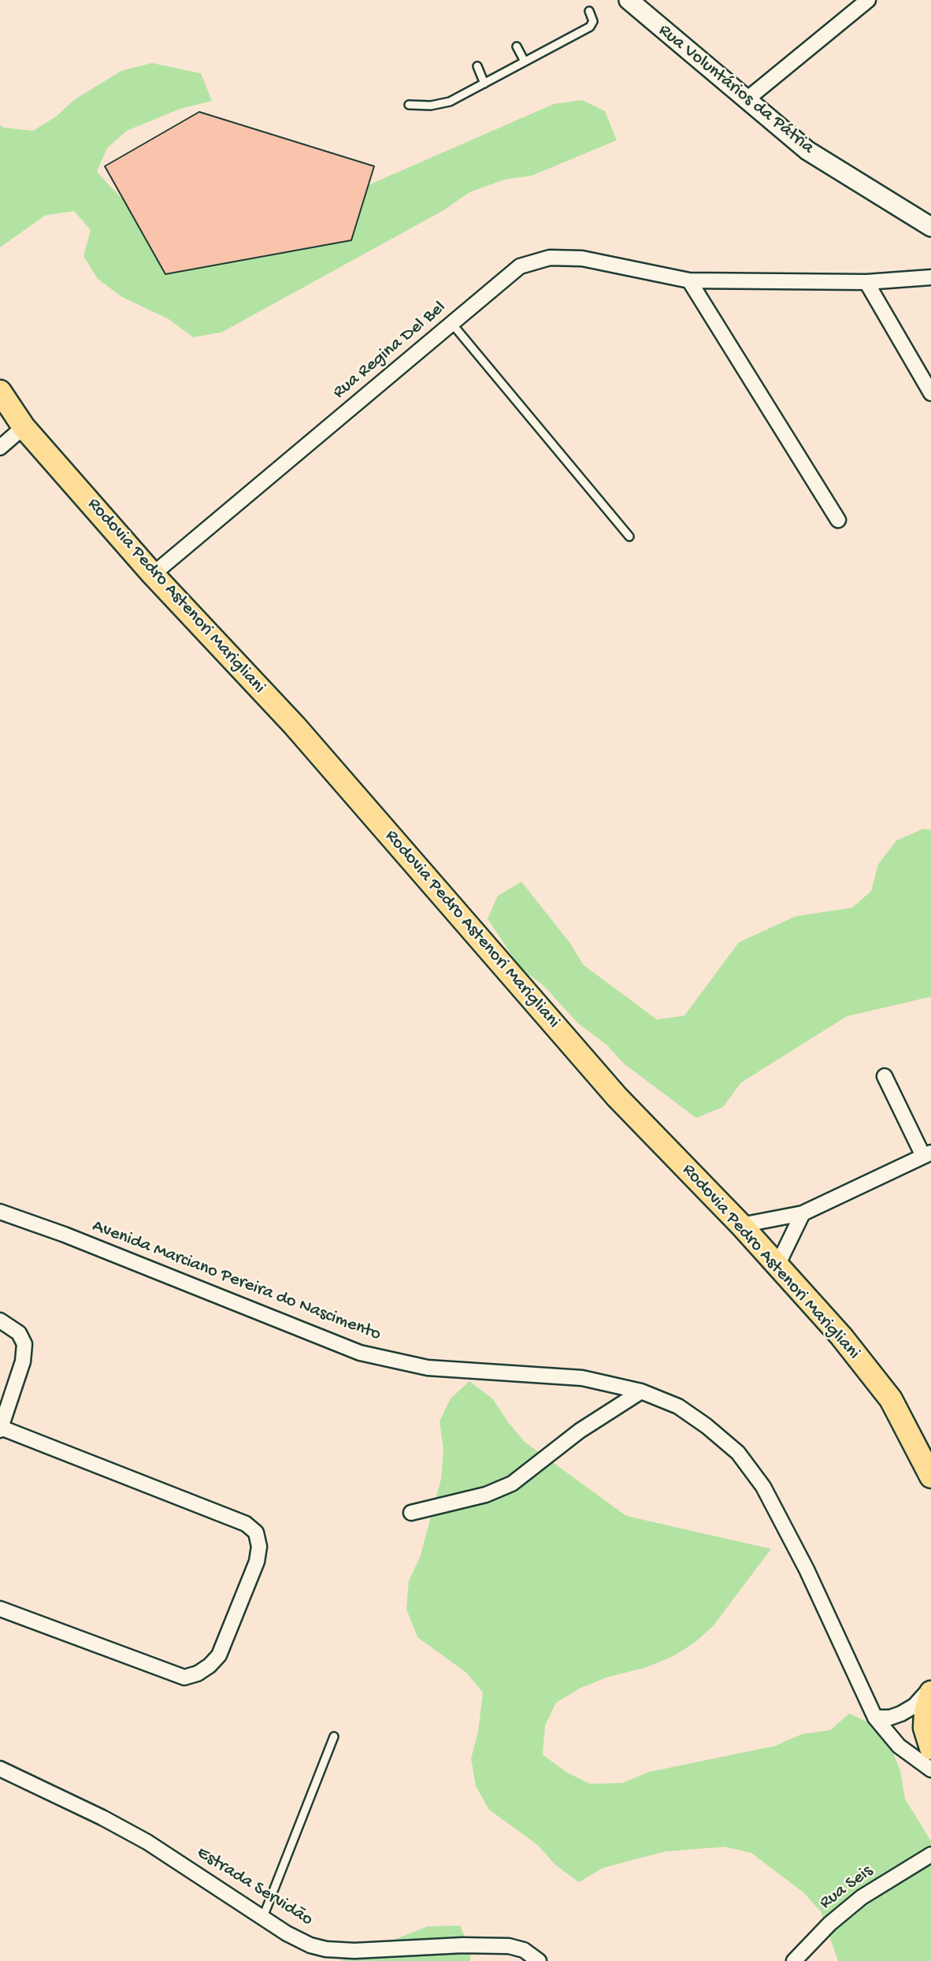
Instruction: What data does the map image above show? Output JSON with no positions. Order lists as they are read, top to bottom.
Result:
{
  "streets": {
    "main road": ["Rodovia Pedro Astenori Marigliani"],
    "street": [
      "Rua Voluntários da Pátria",
      "Rua Regina Del Bel",
      "Avenida Marciano Pereira do Nascimento",
      "Estrada Servidão",
      "Rua Seis"
    ]
  },
  "crossings": [
    ["Rua Regina Del Bel", "Rodovia Pedro Astenori Marigliani"]
  ]
}
